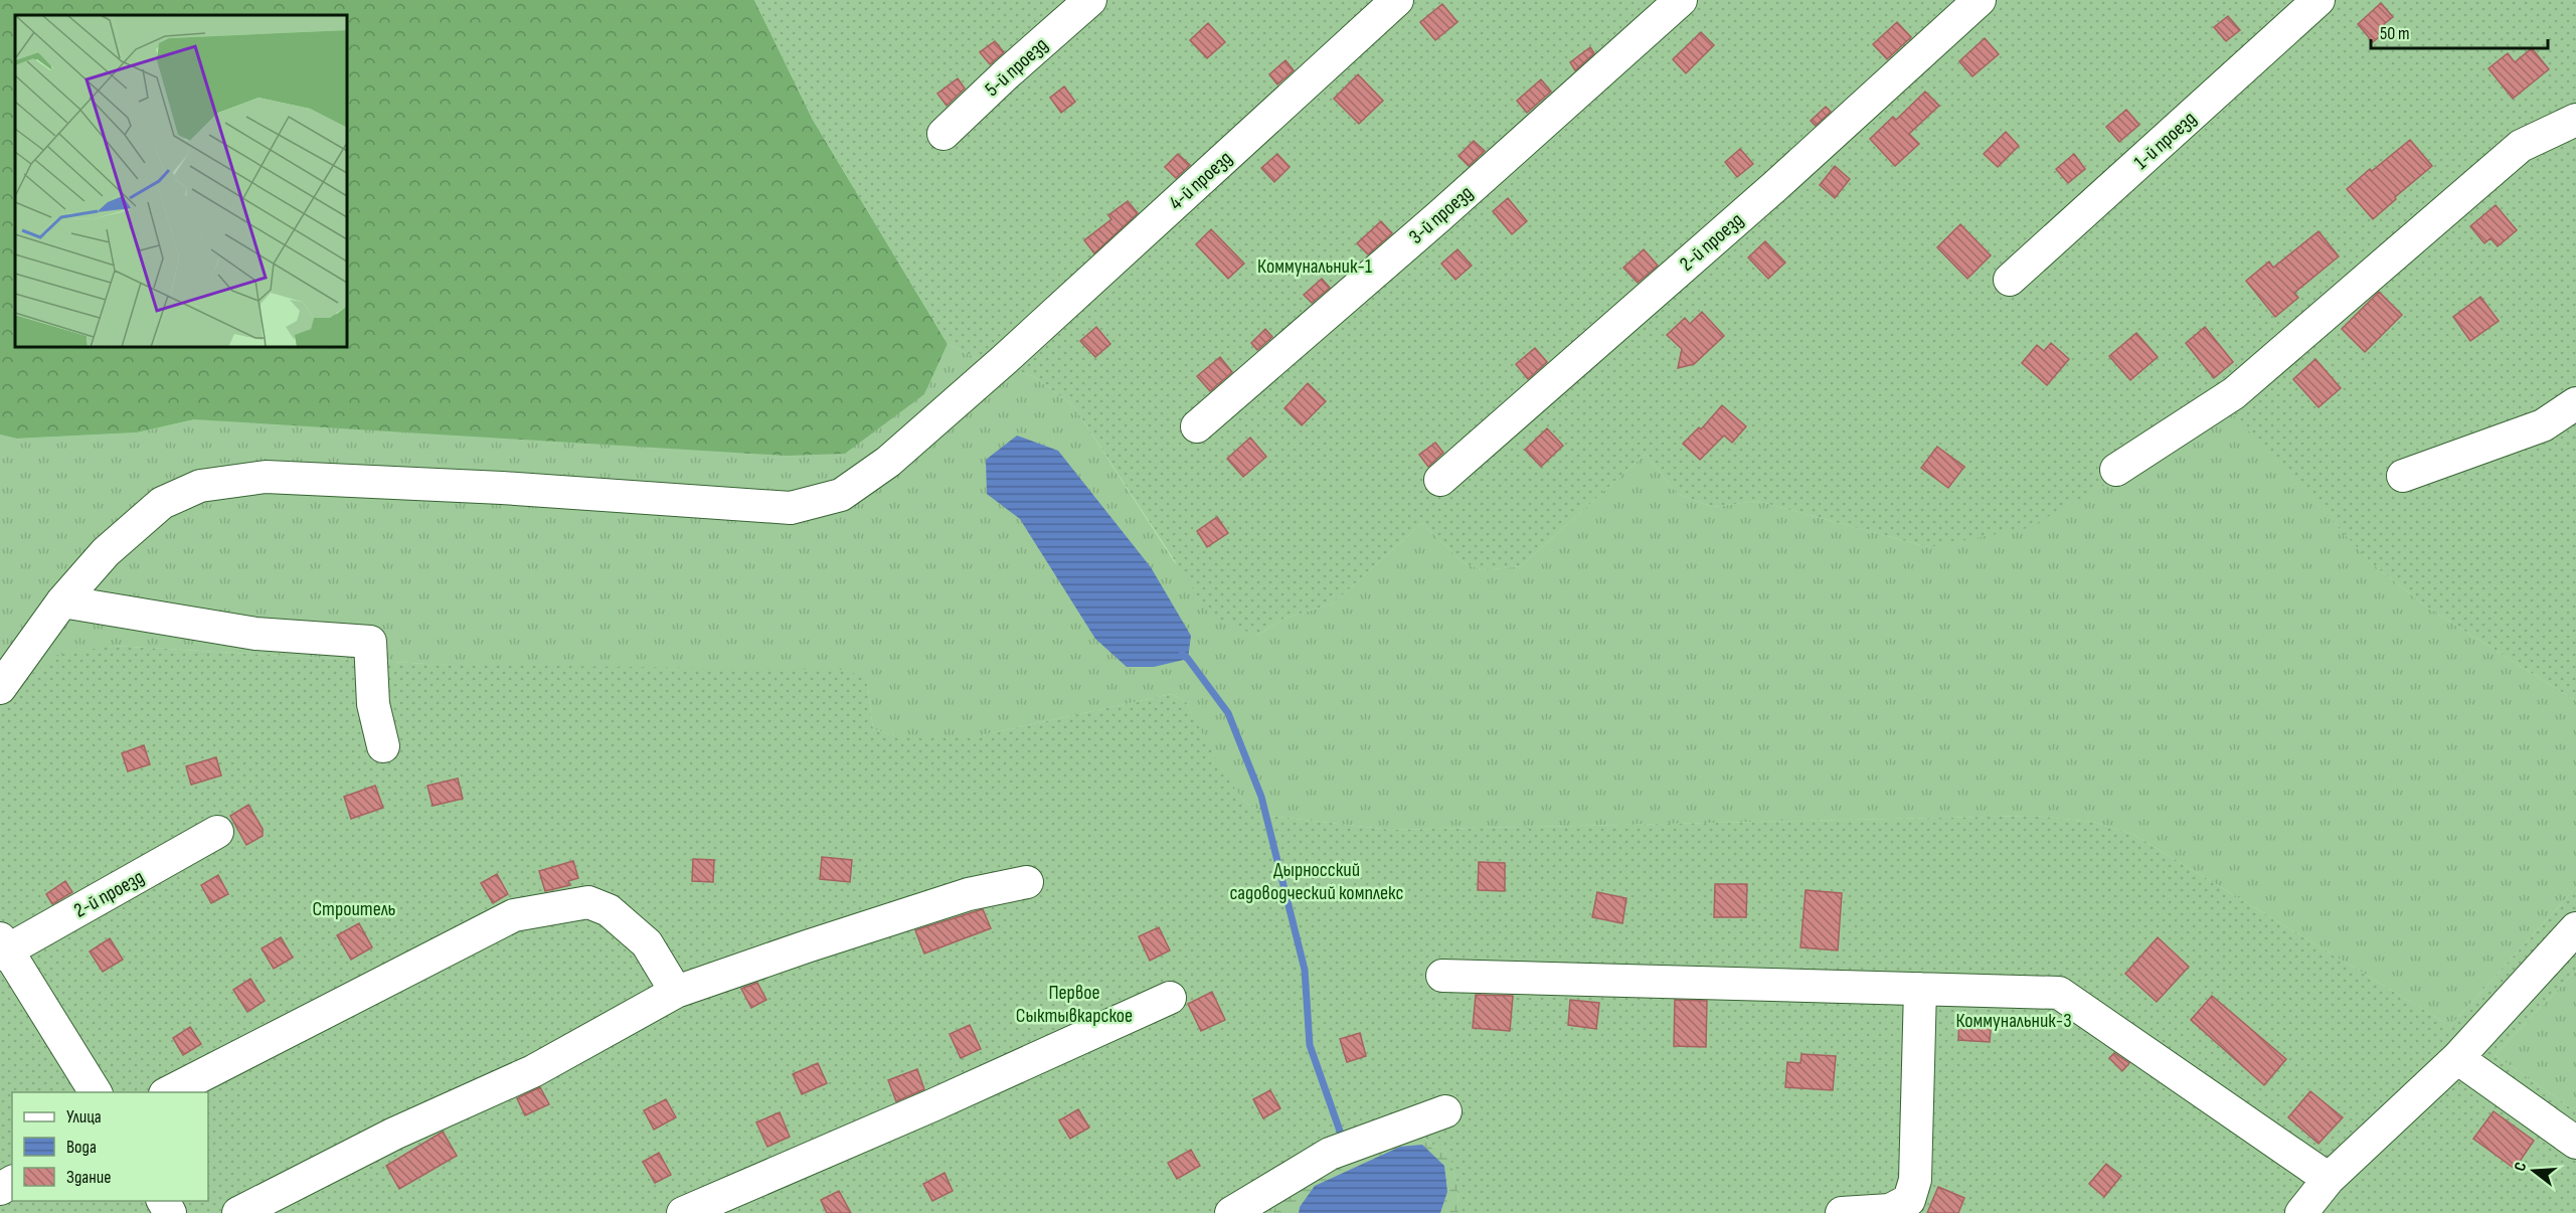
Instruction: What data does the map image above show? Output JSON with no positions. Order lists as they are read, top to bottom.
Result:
{
  "streets": {
    "street": [
      "5-й проезд",
      "1-й проезд",
      "4-й проезд",
      "3-й проезд",
      "2-й проезд"
    ]
  },
  "parks": [
    "Коммунальник-1",
    "Дырносский садоводческий комплекс",
    "Строитель",
    "Первое Сыктывкарское",
    "Коммунальник-3"
  ],
  "legend": ["Улица", "Вода", "Здание"],
  "scale_bar": "50 m",
  "north": "left"
}
